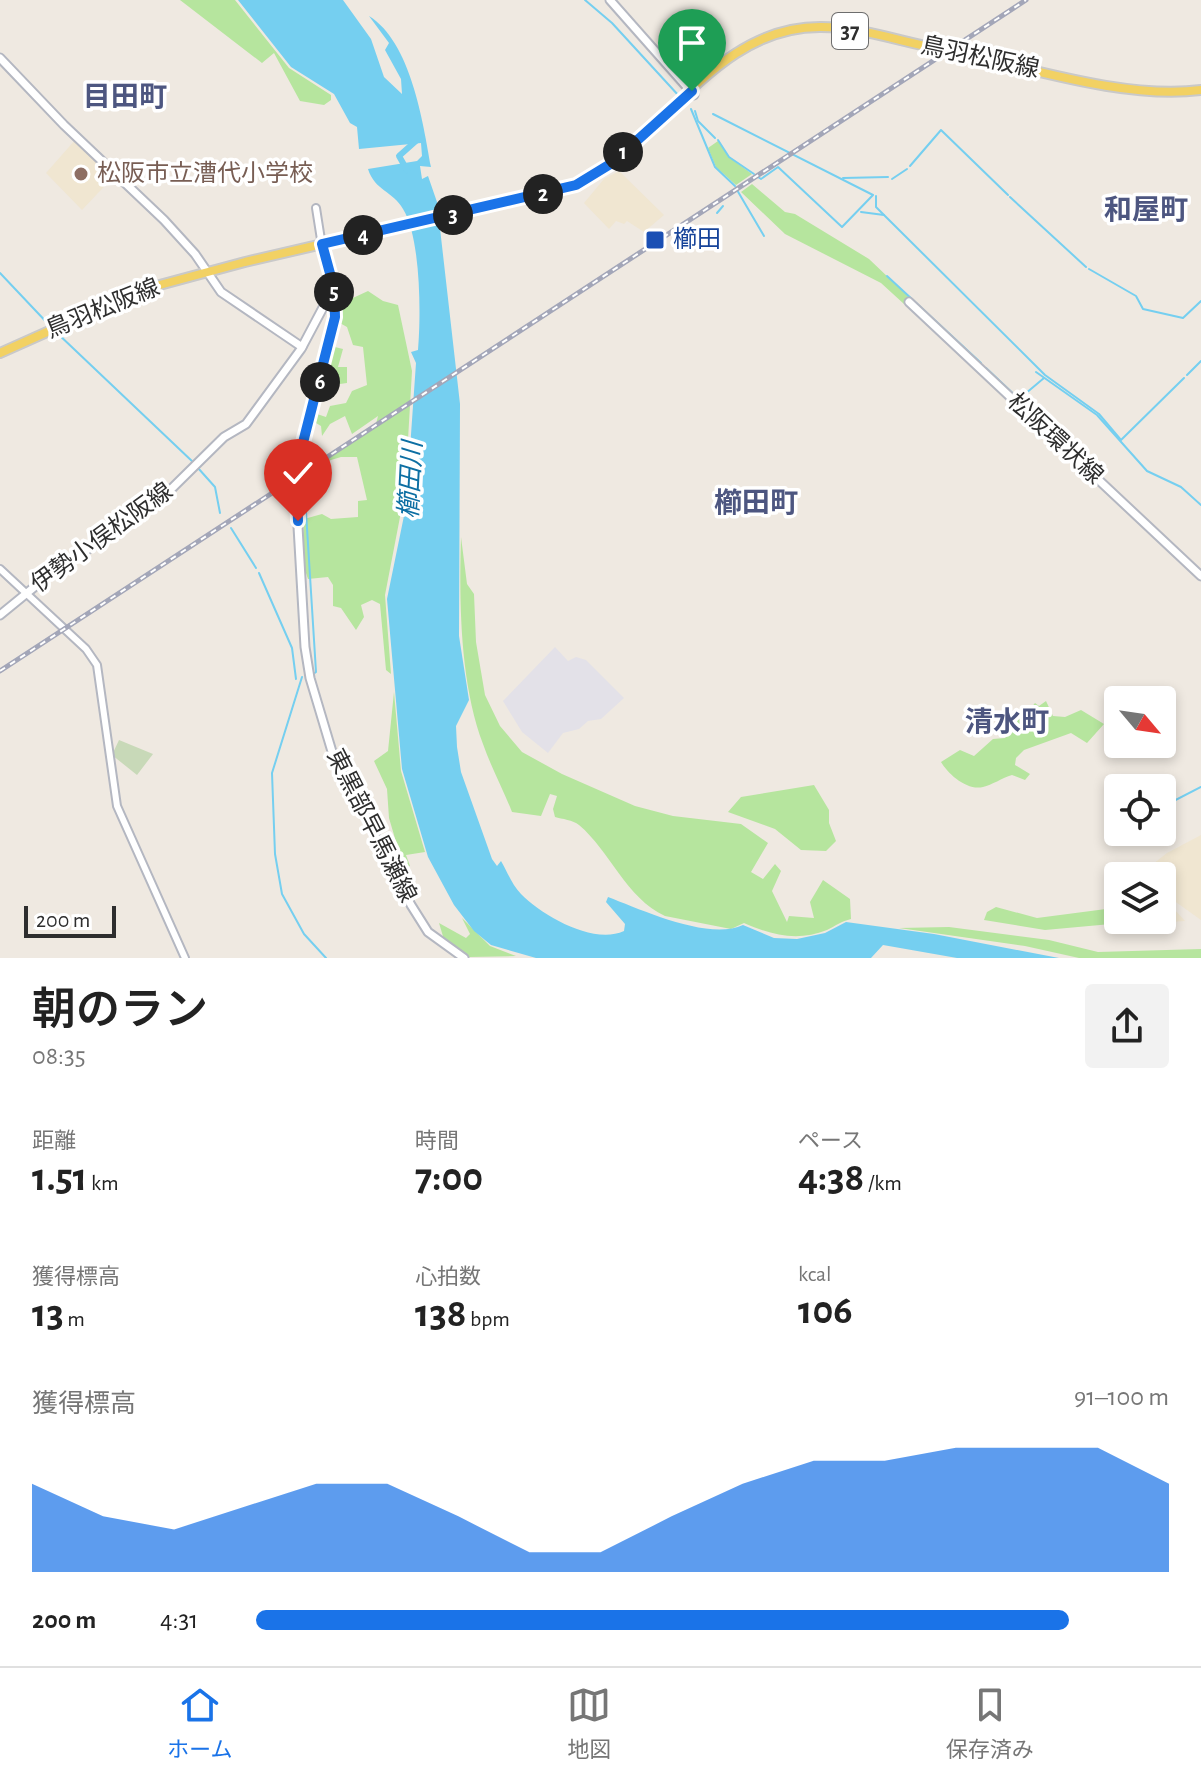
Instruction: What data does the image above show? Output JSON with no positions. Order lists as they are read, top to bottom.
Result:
{
  "streets": {
    "main road": [
      "37",
      "鳥羽松阪線",
      "松阪環状線",
      "伊勢小俣松阪線",
      "東黒部早馬瀬線"
    ]
  },
  "crossings": [
    ["鳥羽松阪線", "東黒部早馬瀬線"],
    ["伊勢小俣松阪線", "東黒部早馬瀬線"]
  ],
  "districts": [
    "目田町",
    "和屋町",
    "櫛田町",
    "清水町"
  ],
  "water": ["櫛田川"],
  "places": {
    "other": ["松阪市立漕代小学校"],
    "transit": ["櫛田"]
  },
  "scale_bar": "200 m",
  "north": "bottom right",
  "page": {
    "pins": [
      "1",
      "2",
      "3",
      "4",
      "5",
      "6"
    ],
    "scale": "200 m",
    "heading": ["朝のラン", "08:35"],
    "stats": [
      ["距離", "1.51 km"],
      ["時間", "7:00"],
      ["ペース", "4:38 /km"],
      ["獲得標高", "13 m"],
      ["心拍数", "138 bpm"],
      ["kcal", "106"]
    ],
    "chart": ["獲得標高", "91–100 m"],
    "list": [
      {
        "name": "200 m",
        "note": "4:31"
      }
    ],
    "tabs": ["ホーム", "地図", "保存済み"]
  }
}
